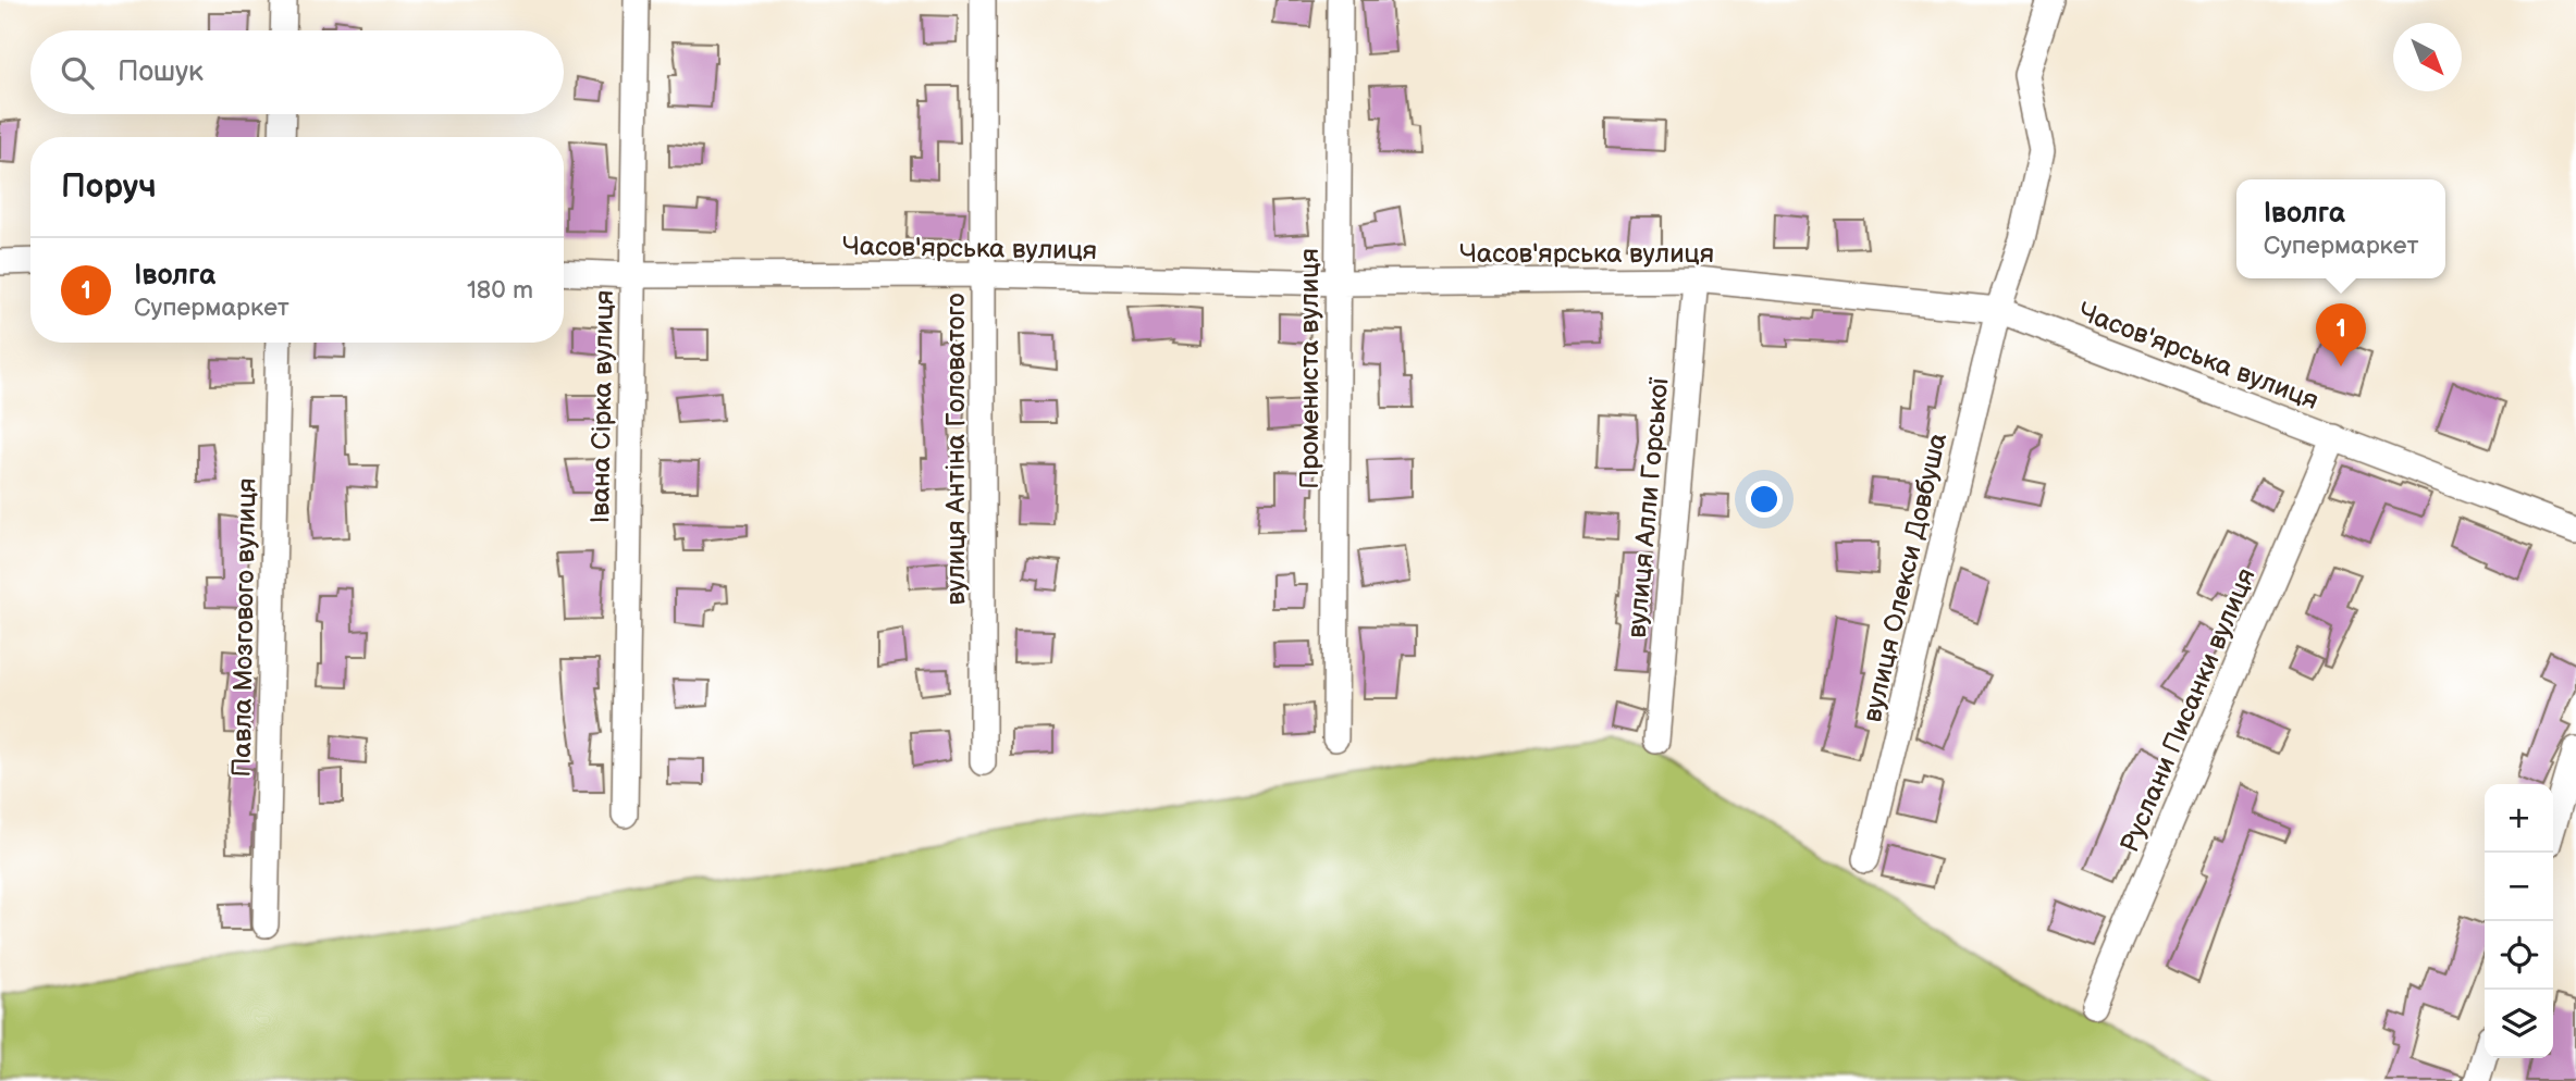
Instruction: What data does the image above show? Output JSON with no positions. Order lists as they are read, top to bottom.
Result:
{
  "streets": {
    "street": [
      "Часов'ярська вулиця",
      "Промениста вулиця",
      "Івана Сірка вулиця",
      "вулиця Антіна Головатого",
      "вулиця Алли Горської",
      "вулиця Олекси Довбуша",
      "Павла Мозгового вулиця",
      "Руслани Писанки вулиця"
    ]
  },
  "crossings": [
    ["Часов'ярська вулиця", "Промениста вулиця"],
    ["Часов'ярська вулиця", "Івана Сірка вулиця"],
    ["Часов'ярська вулиця", "вулиця Антіна Головатого"],
    ["Часов'ярська вулиця", "вулиця Алли Горської"],
    ["Часов'ярська вулиця", "вулиця Олекси Довбуша"],
    ["Часов'ярська вулиця", "Руслани Писанки вулиця"]
  ],
  "north": "bottom right",
  "page": {
    "search": "Пошук",
    "heading": "Поруч",
    "popup": ["Іволга", "Супермаркет"],
    "list": [
      {
        "mark": "1",
        "name": "Іволга",
        "note": "Супермаркет",
        "value": "180 m"
      }
    ],
    "pins": "1",
    "map_buttons": ["+", "−"]
  }
}
